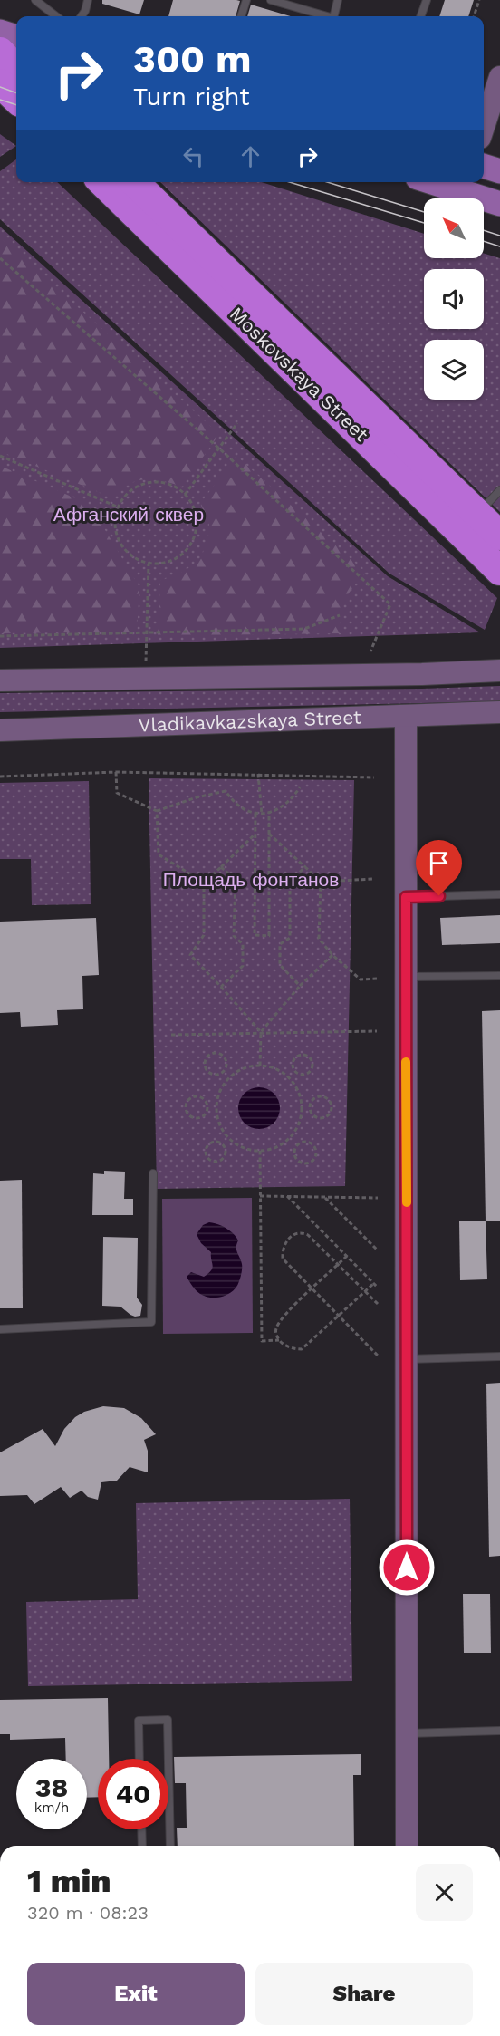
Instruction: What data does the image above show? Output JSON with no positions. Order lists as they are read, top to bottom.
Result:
{
  "streets": {
    "highway": ["Moskovskaya Street"],
    "street": ["Vladikavkazskaya Street"]
  },
  "parks": ["Афганский сквер", "Площадь фонтанов"],
  "north": "top left",
  "page": {
    "turn": ["300 m", "Turn right"],
    "speed": "38 km/h",
    "limit": "40",
    "heading": ["1 min", "320 m · 08:23"],
    "buttons": ["Exit", "Share"]
  }
}
